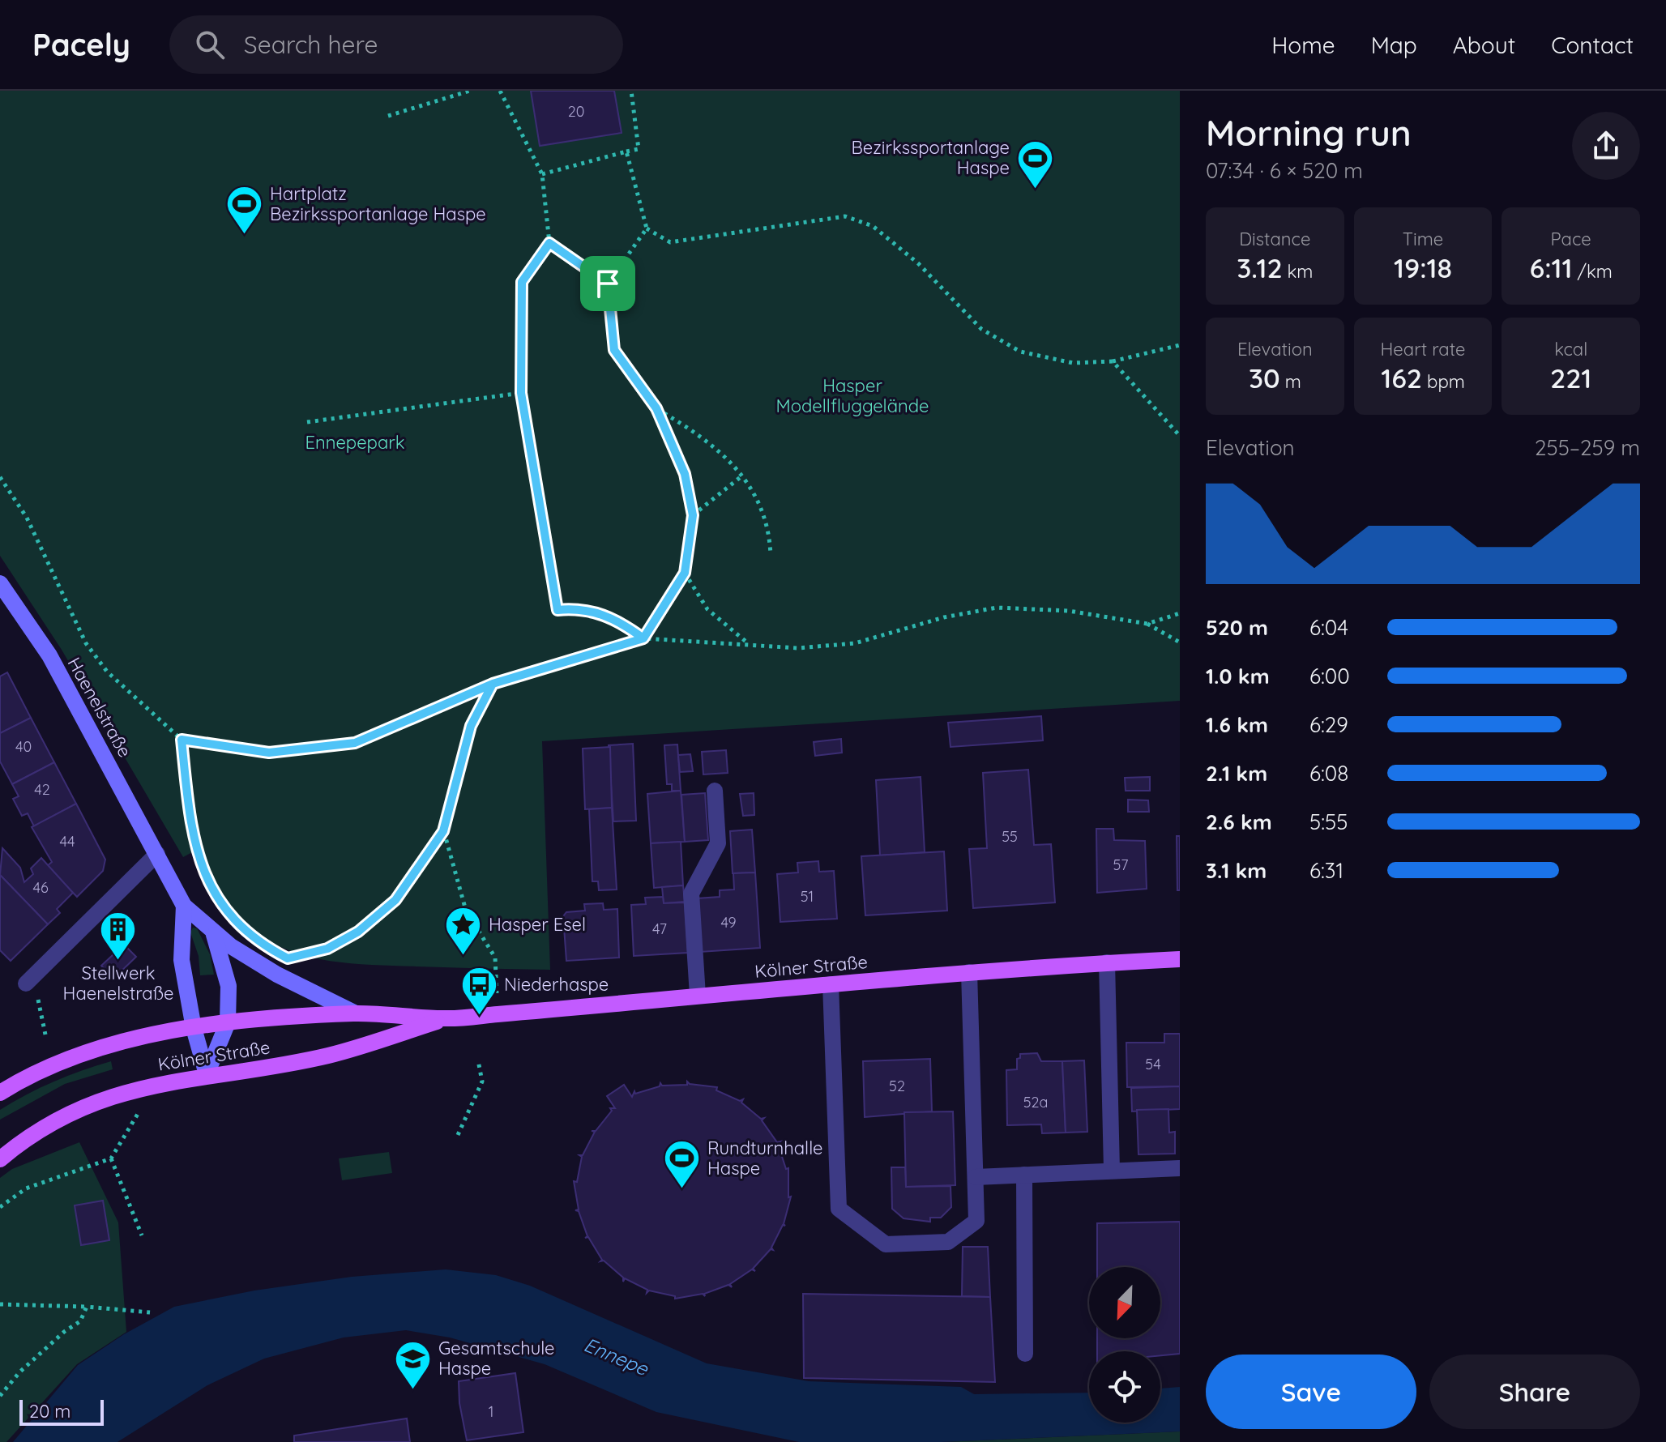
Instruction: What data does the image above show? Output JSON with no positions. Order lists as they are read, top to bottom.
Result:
{
  "streets": {
    "main road": ["Haenelstraße", "Kölner Straße"]
  },
  "crossings": [
    ["Haenelstraße", "Kölner Straße"]
  ],
  "water": ["Ennepe"],
  "parks": ["Hasper Modellfluggelände", "Ennepepark"],
  "places": {
    "sports": ["Bezirkssportanlage Haspe", "Hartplatz Bezirkssportanlage Haspe", "Rundturnhalle Haspe"],
    "place": ["Hasper Esel"],
    "building": ["Stellwerk Haenelstraße"],
    "bus stop": ["Niederhaspe"],
    "school or university": ["Gesamtschule Haspe"]
  },
  "house_numbers": [
    "20",
    "40",
    "42",
    "55",
    "44",
    "57",
    "46",
    "51",
    "49",
    "47",
    "54",
    "52",
    "52a",
    "1"
  ],
  "scale_bar": "20 m",
  "north": "bottom left",
  "page": {
    "header": "Pacely",
    "search": "Search here",
    "nav": [
      "Home",
      "Map",
      "About",
      "Contact"
    ],
    "heading": ["Morning run", "07:34 · 6 × 520 m"],
    "stats": [
      ["Distance", "3.12 km"],
      ["Time", "19:18"],
      ["Pace", "6:11 /km"],
      ["Elevation", "30 m"],
      ["Heart rate", "162 bpm"],
      ["kcal", "221"]
    ],
    "chart": ["Elevation", "255–259 m"],
    "list": [
      {
        "name": "520 m",
        "note": "6:04"
      },
      {
        "name": "1.0 km",
        "note": "6:00"
      },
      {
        "name": "1.6 km",
        "note": "6:29"
      },
      {
        "name": "2.1 km",
        "note": "6:08"
      },
      {
        "name": "2.6 km",
        "note": "5:55"
      },
      {
        "name": "3.1 km",
        "note": "6:31"
      }
    ],
    "buttons": ["Save", "Share"],
    "scale": "20 m"
  }
}
